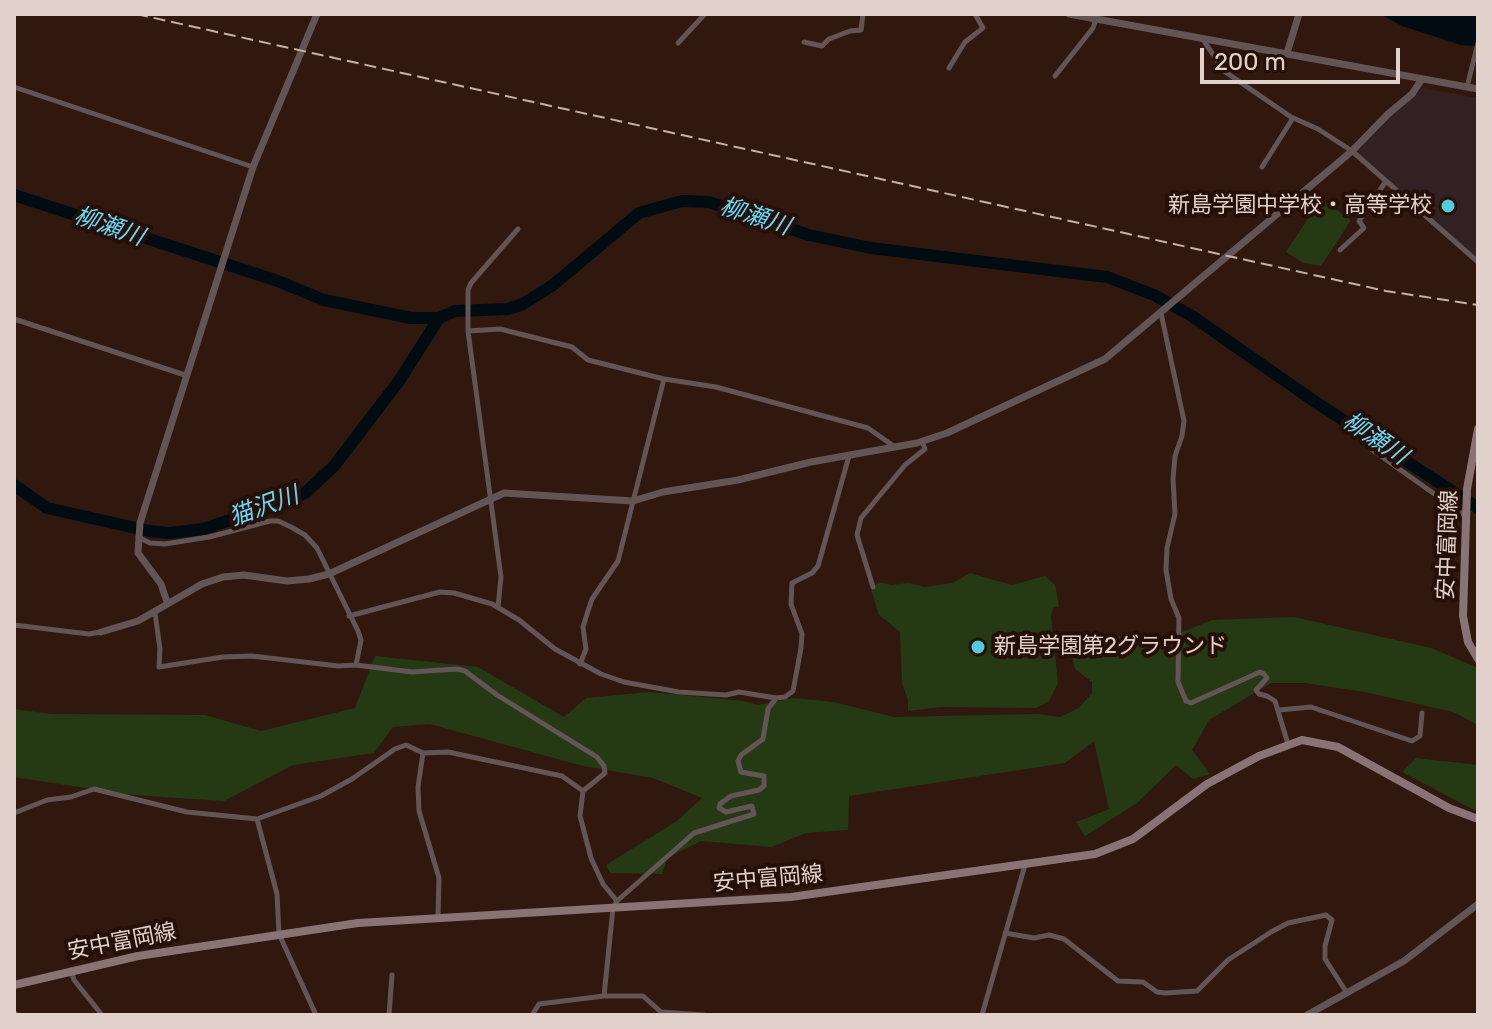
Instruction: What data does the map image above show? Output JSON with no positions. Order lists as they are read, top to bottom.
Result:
{
  "streets": {
    "main road": ["安中富岡線"]
  },
  "water": ["柳瀬川", "猫沢川"],
  "places": ["新島学園中学校・高等学校", "新島学園第2グラウンド"],
  "scale_bar": "200 m"
}
